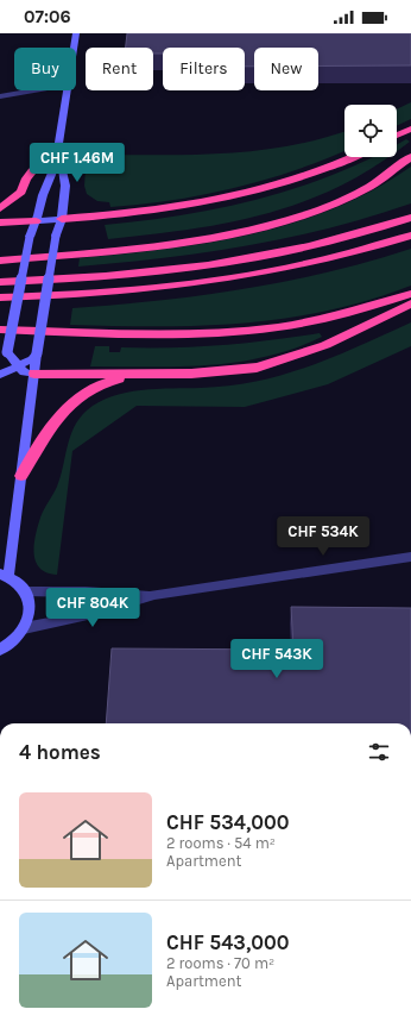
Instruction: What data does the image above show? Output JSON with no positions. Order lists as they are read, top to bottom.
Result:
{
  "page": {
    "status": "07:06",
    "chip": [
      "Buy",
      "Rent",
      "Filters",
      "New"
    ],
    "price": [
      "CHF 1.46M",
      "CHF 534K",
      "CHF 804K",
      "CHF 543K"
    ],
    "heading": "4 homes",
    "list": [
      {
        "name": "CHF 534,000",
        "note": "2 rooms · 54 m² · Apartment"
      },
      {
        "name": "CHF 543,000",
        "note": "2 rooms · 70 m² · Apartment"
      }
    ]
  }
}
